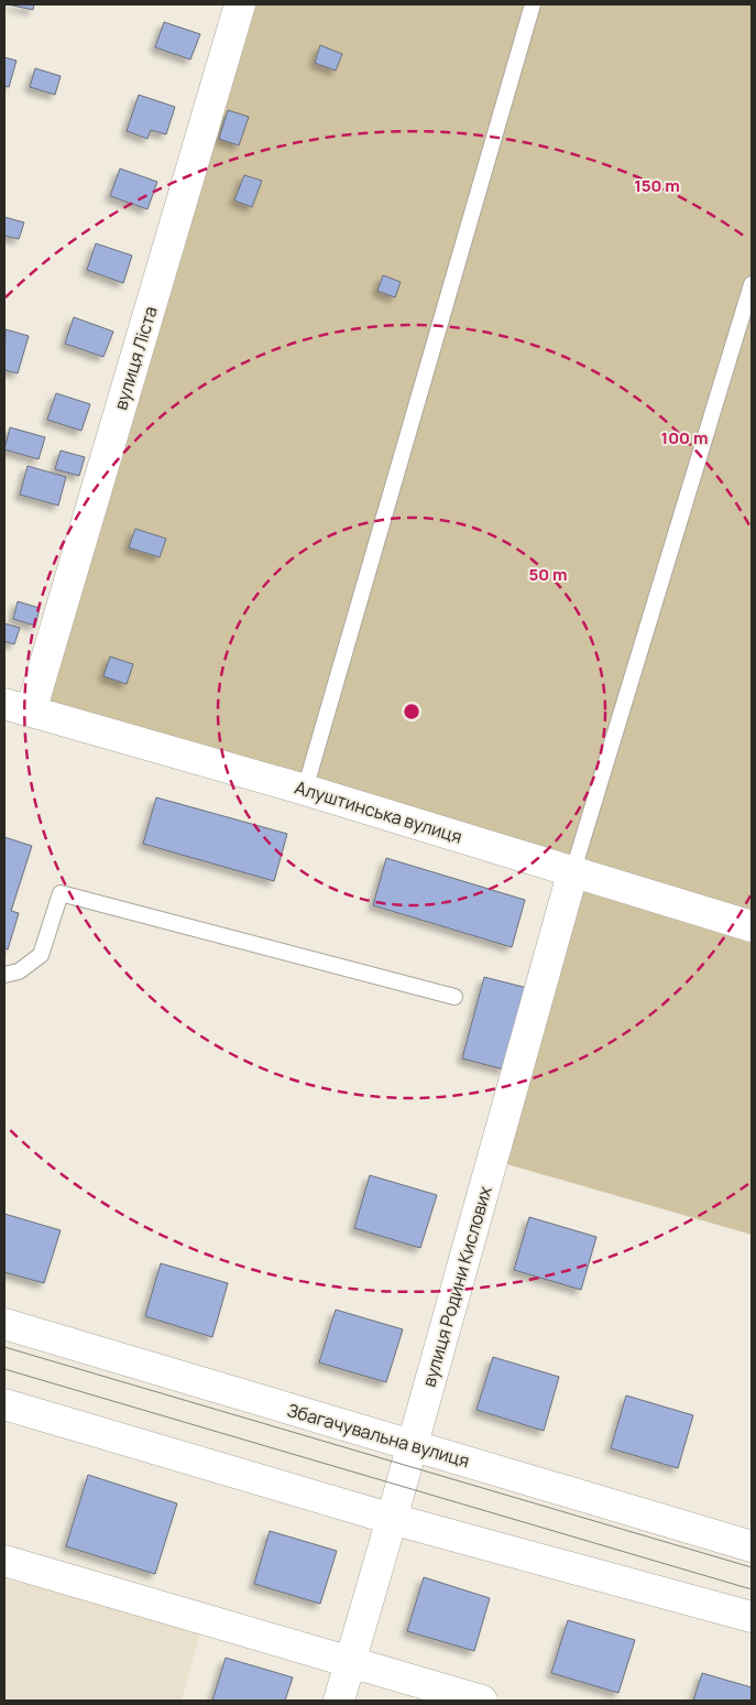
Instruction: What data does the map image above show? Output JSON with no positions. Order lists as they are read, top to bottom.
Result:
{
  "streets": {
    "street": [
      "вулиця Ліста",
      "Алуштинська вулиця",
      "вулиця Родини Кислових",
      "Збагачувальна вулиця"
    ]
  },
  "crossings": [
    ["вулиця Ліста", "Алуштинська вулиця"],
    ["Алуштинська вулиця", "вулиця Родини Кислових"],
    ["вулиця Родини Кислових", "Збагачувальна вулиця"]
  ],
  "rings": ["150 m", "100 m", "50 m"]
}
